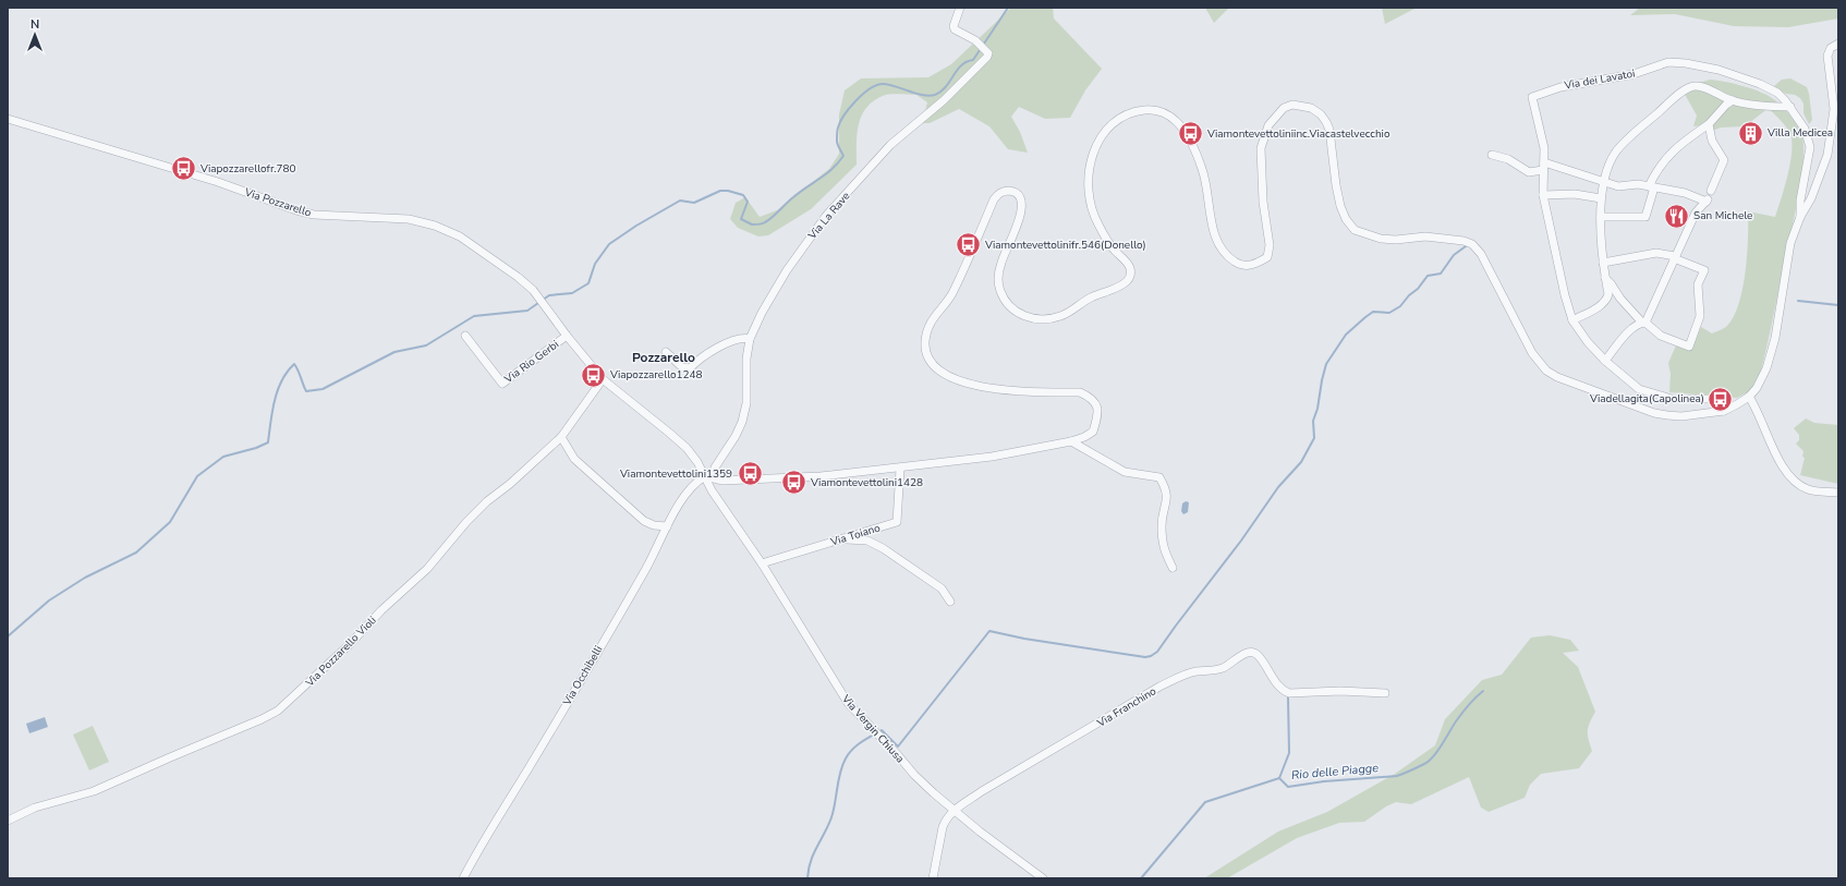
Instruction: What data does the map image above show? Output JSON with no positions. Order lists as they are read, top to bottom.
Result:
{
  "streets": {
    "street": [
      "Via dei Lavatoi",
      "Via Pozzarello",
      "Via La Rave",
      "Via Rio Gerbi",
      "Via Toiano",
      "Via Pozzarello Violi",
      "Via Occhibelli",
      "Via Franchino",
      "Via Vergin Chiusa"
    ]
  },
  "crossings": [
    ["Via Pozzarello", "Via Rio Gerbi"],
    ["Via Pozzarello", "Via Pozzarello Violi"],
    ["Via Pozzarello", "Via Vergin Chiusa"],
    ["Via La Rave", "Via Occhibelli"],
    ["Via La Rave", "Via Vergin Chiusa"],
    ["Via Toiano", "Via Vergin Chiusa"],
    ["Via Pozzarello Violi", "Via Vergin Chiusa"],
    ["Via Occhibelli", "Via Vergin Chiusa"],
    ["Via Franchino", "Via Vergin Chiusa"]
  ],
  "districts": ["Pozzarello"],
  "water": ["Rio delle Piagge"],
  "places": {
    "building": ["Villa Medicea"],
    "bus stop": [
      "Viamontevettoliniinc.Viacastelvecchio",
      "Viapozzarellofr.780",
      "Viamontevettolinifr.546(Donello)",
      "Viapozzarello1248",
      "Viadellagita(Capolinea)",
      "Viamontevettolini1359",
      "Viamontevettolini1428"
    ],
    "restaurant": ["San Michele"]
  },
  "north": "top"
}
